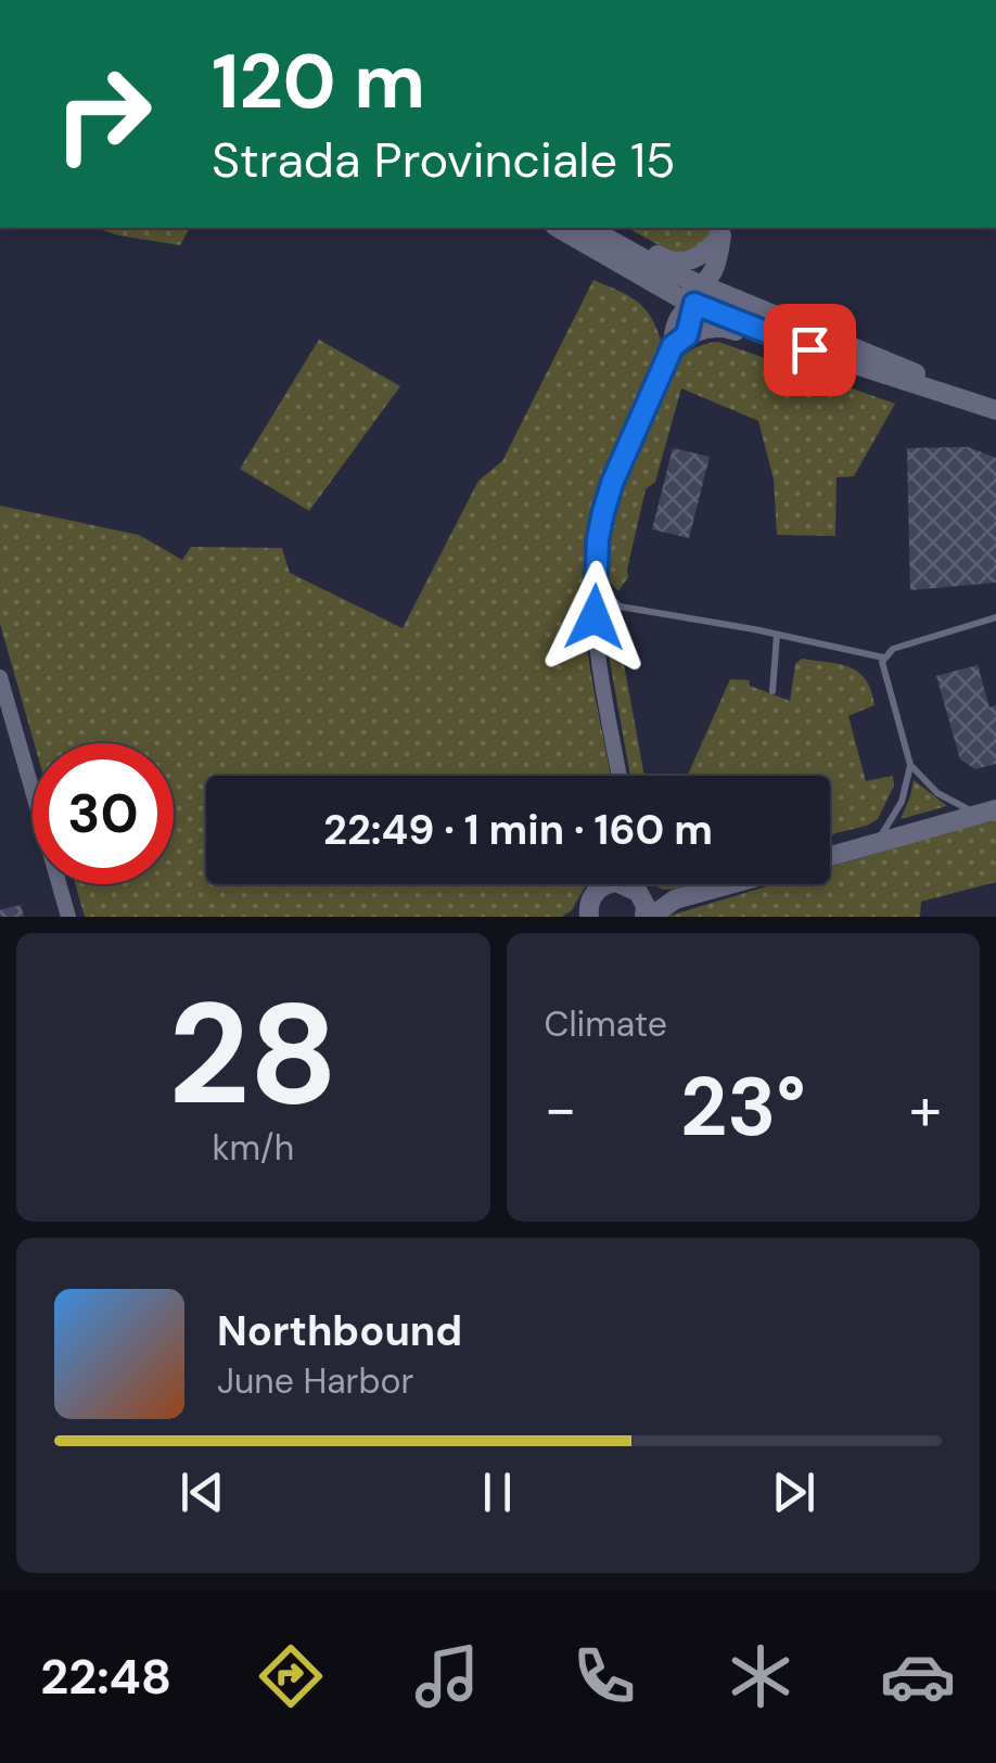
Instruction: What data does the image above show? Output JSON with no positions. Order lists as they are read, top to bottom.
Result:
{
  "page": {
    "turn": ["120 m", "Strada Provinciale 15"],
    "limit": "30",
    "trip": "22:49 · 1 min · 160 m",
    "tile": [
      ["28", "km/h"],
      "Climate"
    ],
    "heat": ["−", "23°", "+"],
    "song": ["Northbound", "June Harbor"],
    "tabs": "22:48"
  }
}
